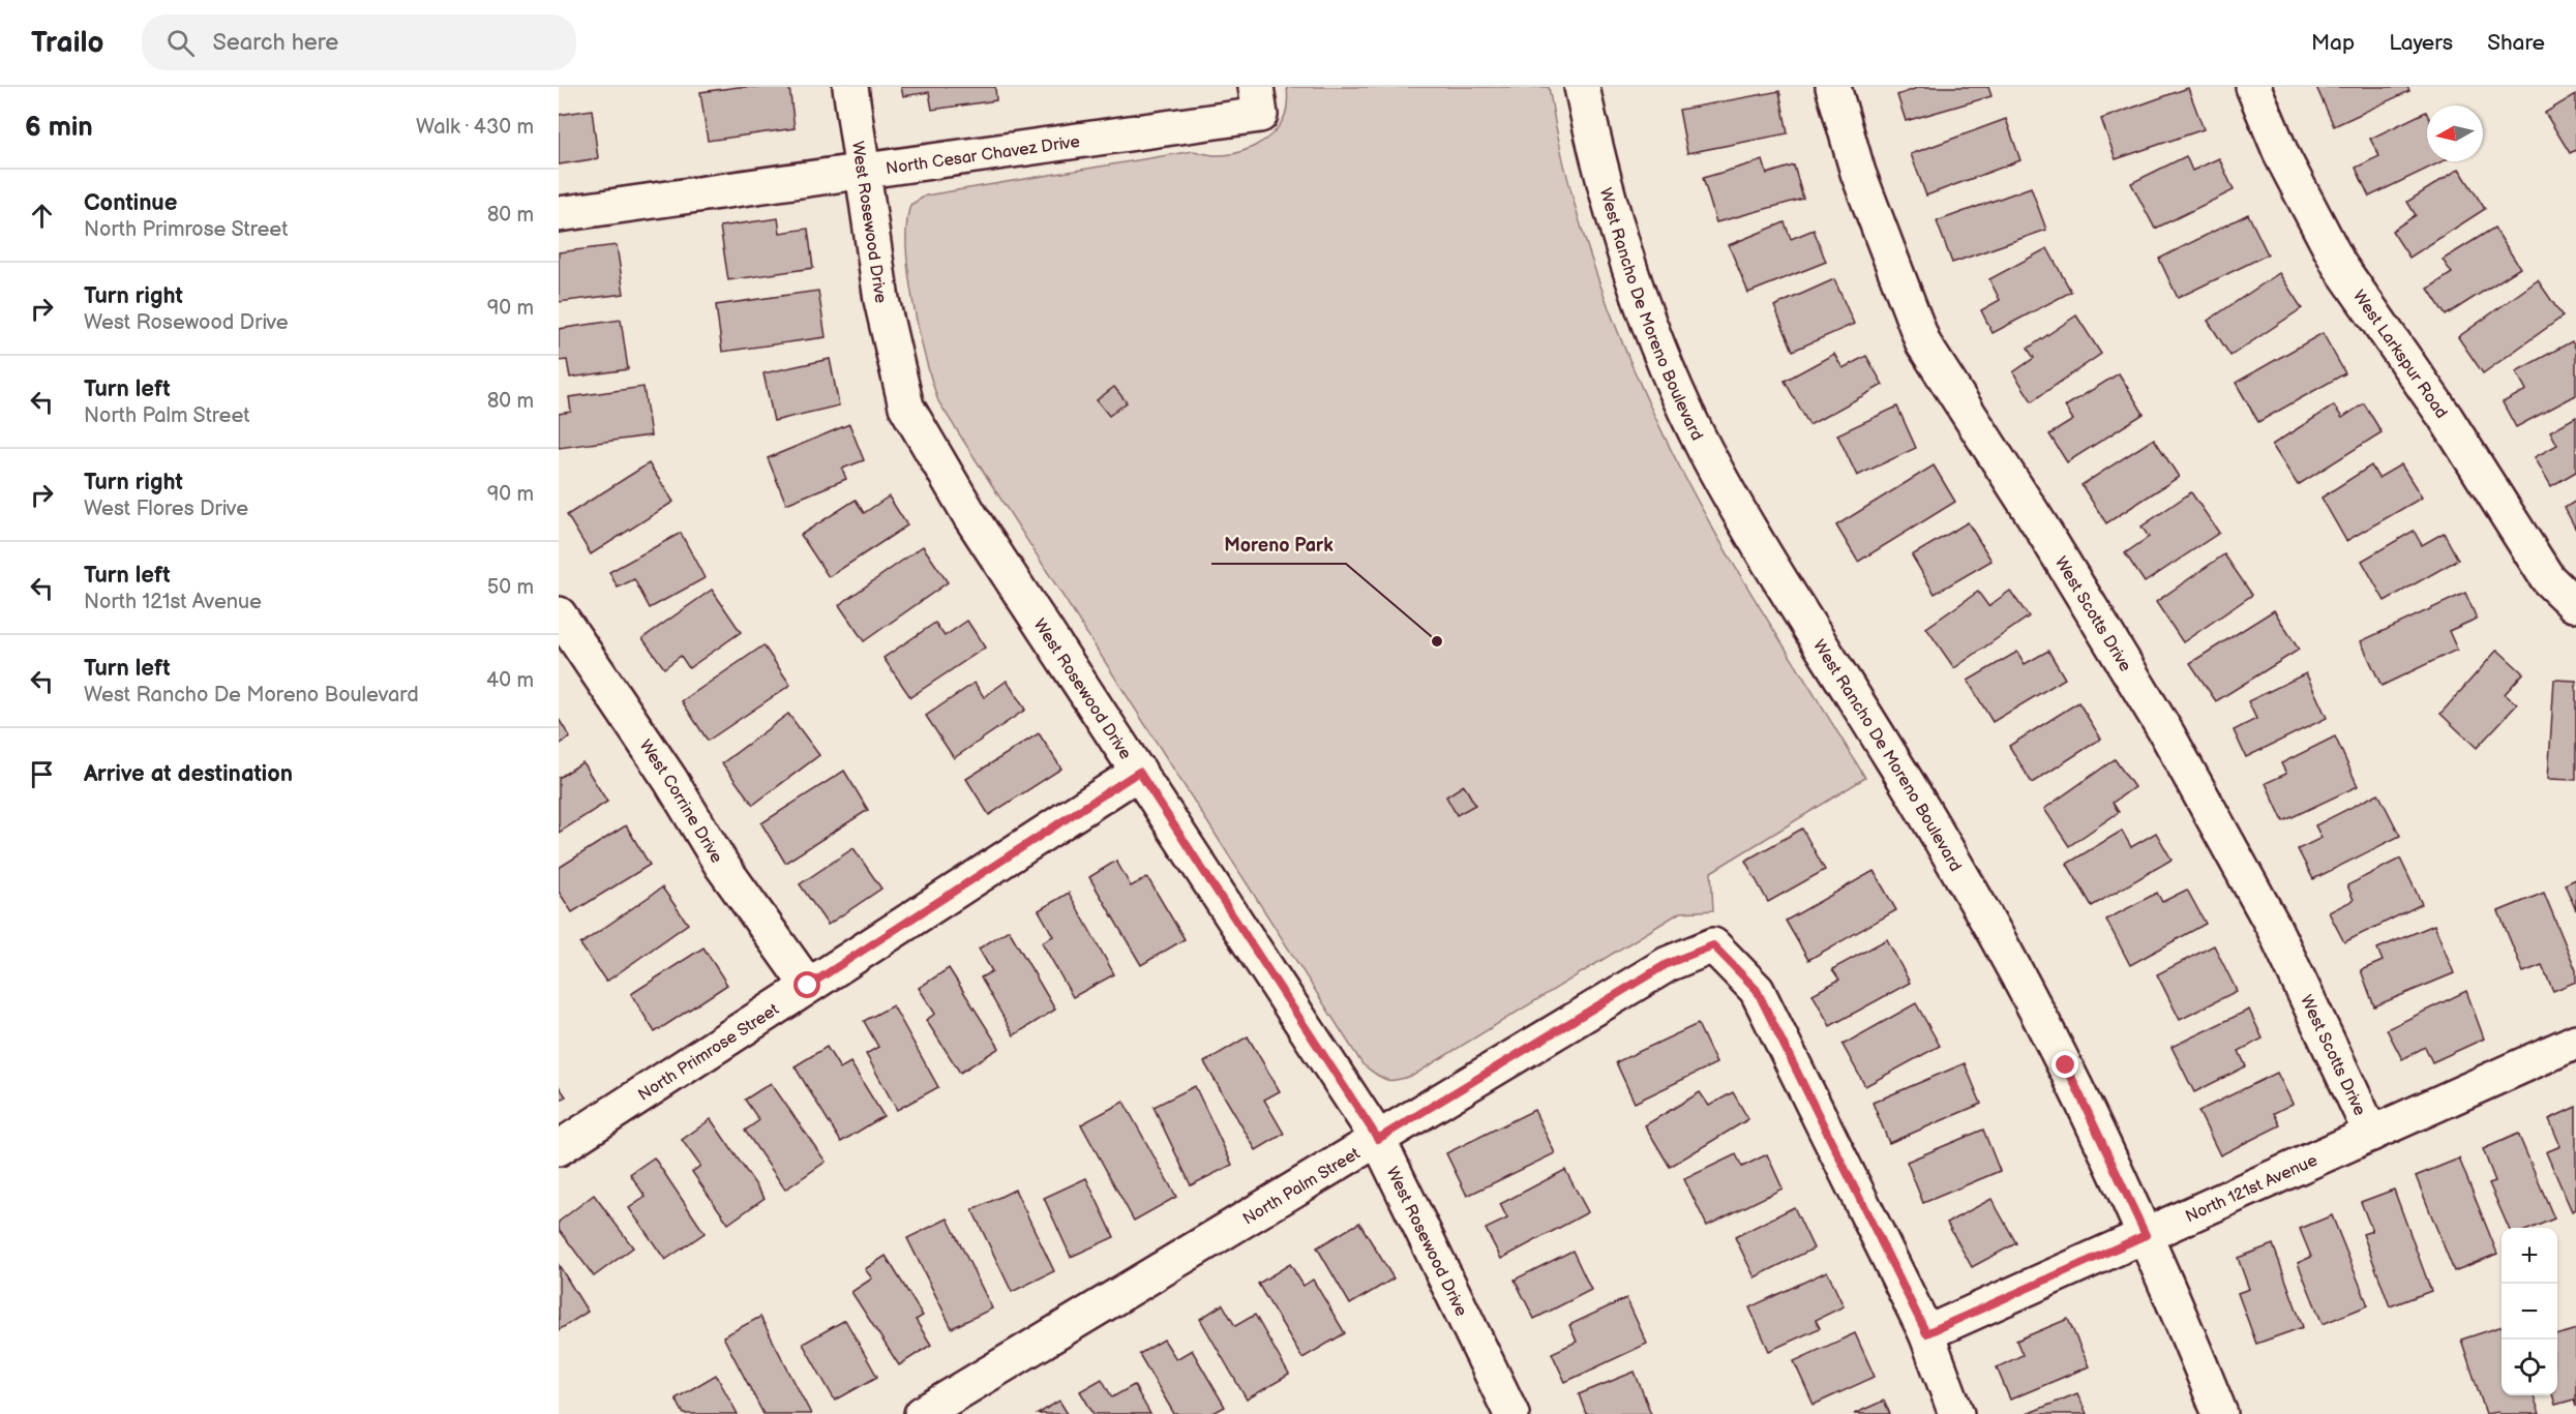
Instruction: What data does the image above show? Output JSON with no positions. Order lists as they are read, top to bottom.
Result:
{
  "streets": {
    "street": [
      "North Cesar Chavez Drive",
      "West Rosewood Drive",
      "West Rancho De Moreno Boulevard",
      "West Larkspur Road",
      "West Scotts Drive",
      "West Corrine Drive",
      "North Primrose Street",
      "North Palm Street",
      "North 121st Avenue"
    ]
  },
  "crossings": [
    ["North Cesar Chavez Drive", "West Rosewood Drive"],
    ["West Rosewood Drive", "North Primrose Street"],
    ["West Rosewood Drive", "North Palm Street"],
    ["West Rancho De Moreno Boulevard", "North 121st Avenue"],
    ["West Scotts Drive", "North 121st Avenue"],
    ["West Corrine Drive", "North Primrose Street"],
    ["North Palm Street", "North 121st Avenue"]
  ],
  "places": ["Moreno Park"],
  "north": "left",
  "page": {
    "header": "Trailo",
    "search": "Search here",
    "nav": ["Map", "Layers", "Share"],
    "heading": ["6 min", "Walk · 430 m"],
    "list": [
      ["Continue", "North Primrose Street", "80 m"],
      ["Turn right", "West Rosewood Drive", "90 m"],
      ["Turn left", "North Palm Street", "80 m"],
      ["Turn right", "West Flores Drive", "90 m"],
      ["Turn left", "North 121st Avenue", "50 m"],
      ["Turn left", "West Rancho De Moreno Boulevard", "40 m"],
      "Arrive at destination"
    ],
    "map_buttons": ["+", "−"]
  }
}
